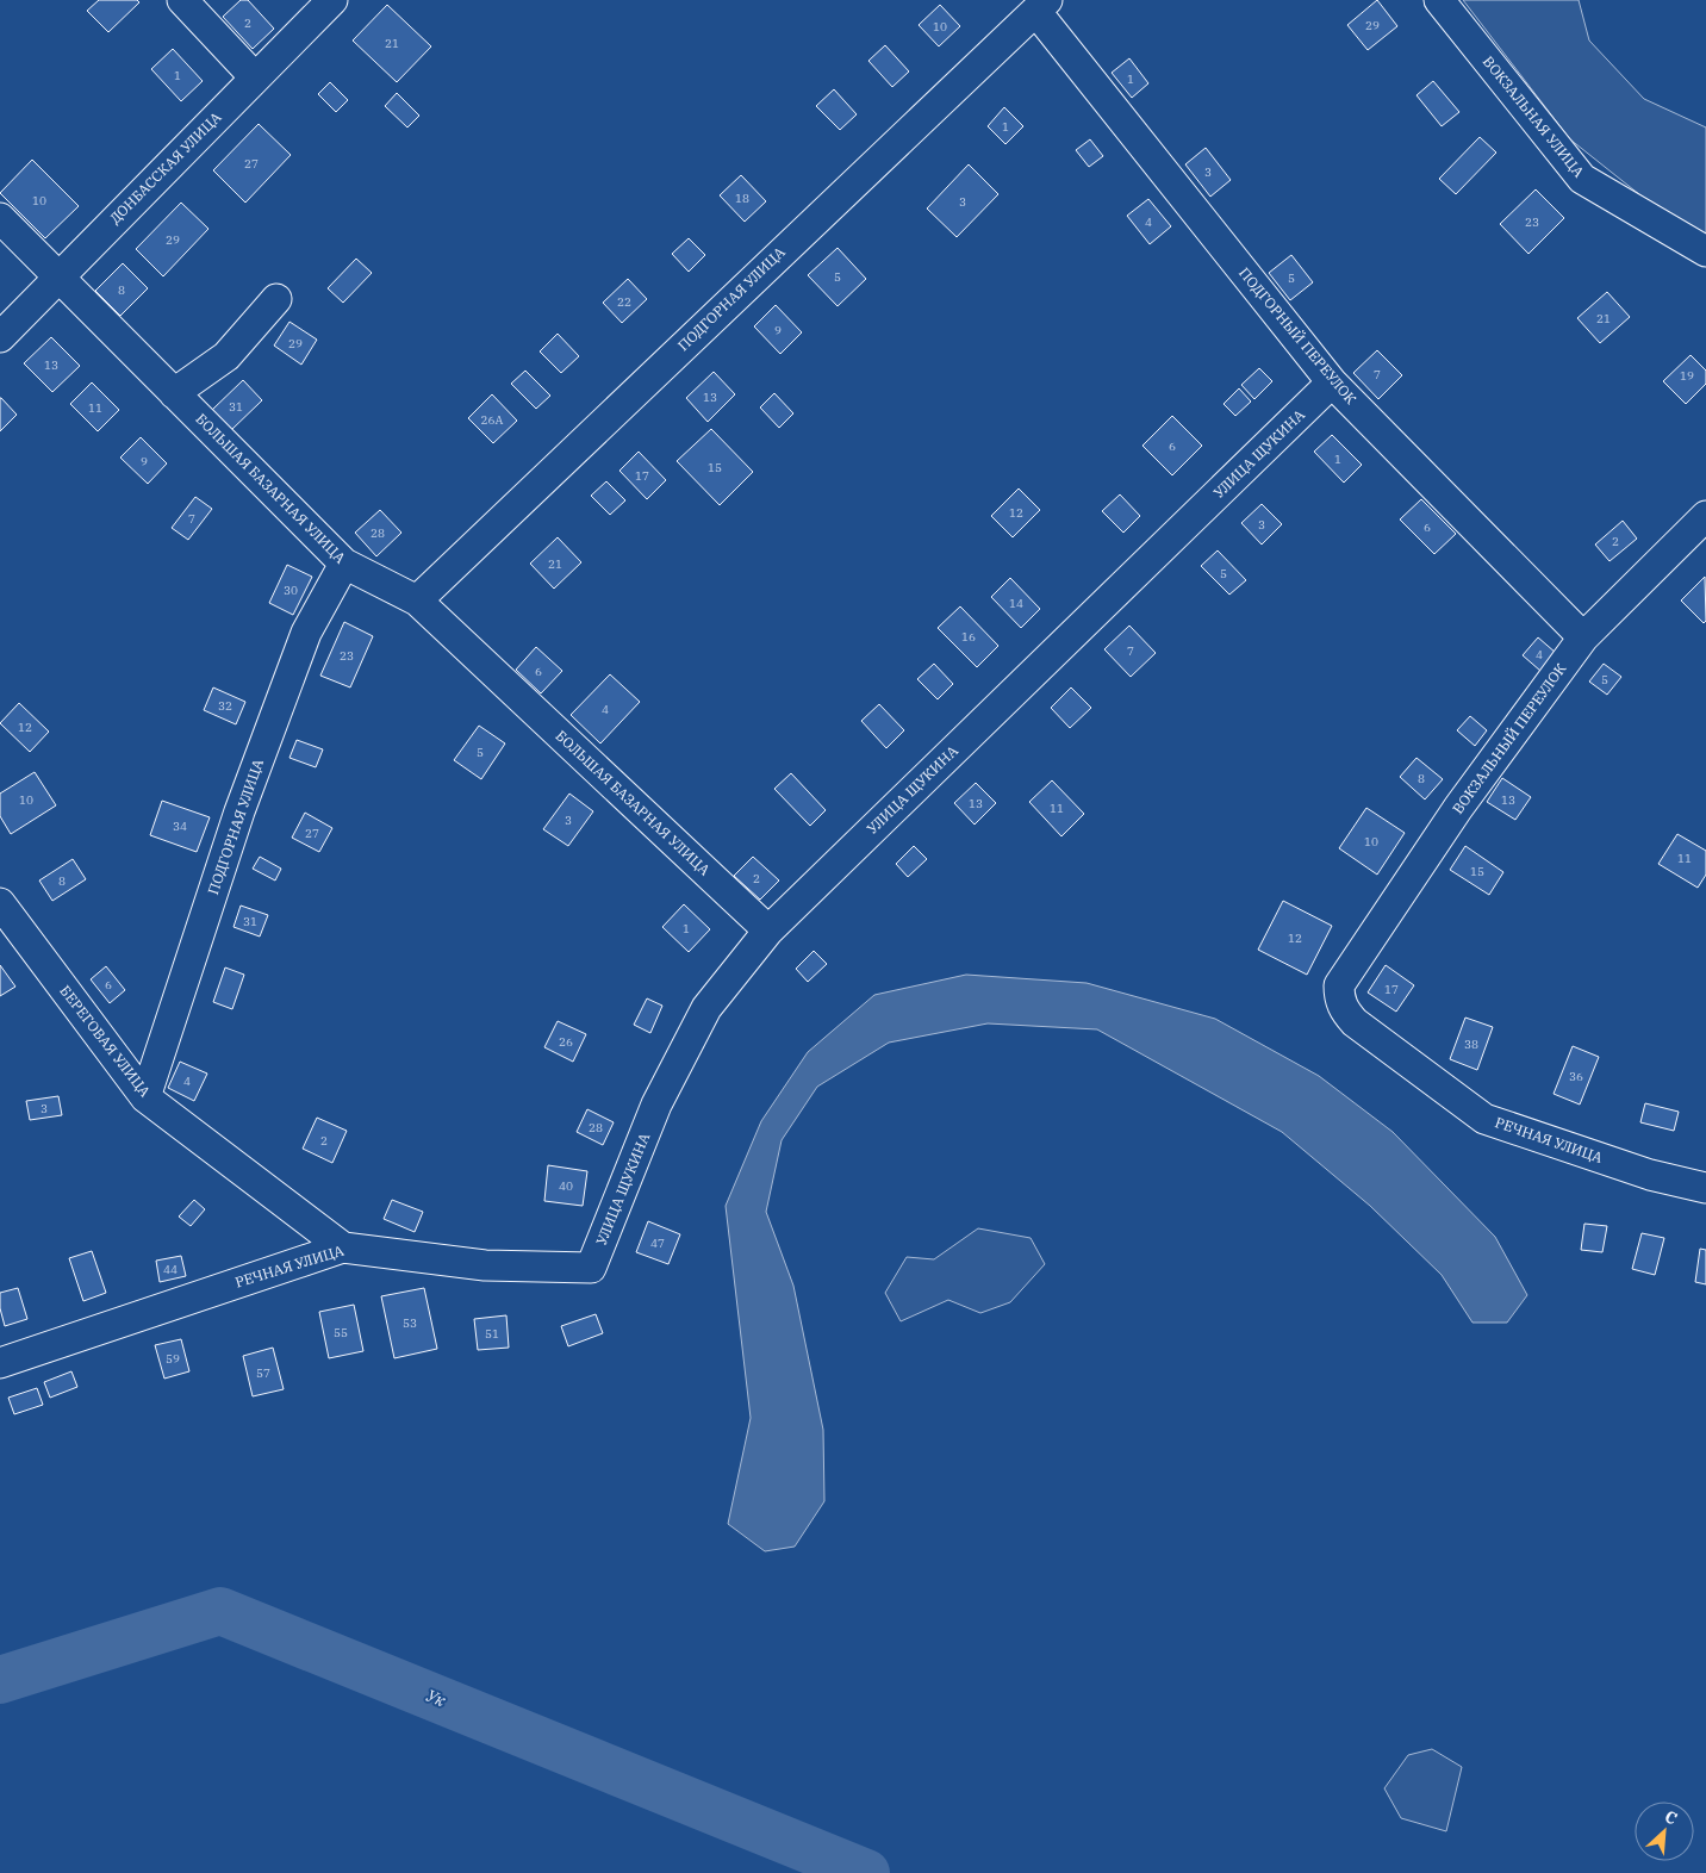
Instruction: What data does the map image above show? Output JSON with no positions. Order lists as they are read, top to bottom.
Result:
{
  "streets": {
    "street": [
      "ВОКЗАЛЬНАЯ УЛИЦА",
      "ДОНБАССКАЯ УЛИЦА",
      "ПОДГОРНАЯ УЛИЦА",
      "ПОДГОРНЫЙ ПЕРЕУЛОК",
      "УЛИЦА ЩУКИНА",
      "БОЛЬШАЯ БАЗАРНАЯ УЛИЦА",
      "ВОКЗАЛЬНЫЙ ПЕРЕУЛОК",
      "БЕРЕГОВАЯ УЛИЦА",
      "РЕЧНАЯ УЛИЦА"
    ]
  },
  "crossings": [
    ["ДОНБАССКАЯ УЛИЦА", "БОЛЬШАЯ БАЗАРНАЯ УЛИЦА"],
    ["ПОДГОРНАЯ УЛИЦА", "ПОДГОРНЫЙ ПЕРЕУЛОК"],
    ["ПОДГОРНАЯ УЛИЦА", "БОЛЬШАЯ БАЗАРНАЯ УЛИЦА"],
    ["ПОДГОРНАЯ УЛИЦА", "БЕРЕГОВАЯ УЛИЦА"],
    ["ПОДГОРНЫЙ ПЕРЕУЛОК", "УЛИЦА ЩУКИНА"],
    ["ПОДГОРНЫЙ ПЕРЕУЛОК", "ВОКЗАЛЬНЫЙ ПЕРЕУЛОК"],
    ["УЛИЦА ЩУКИНА", "БОЛЬШАЯ БАЗАРНАЯ УЛИЦА"],
    ["УЛИЦА ЩУКИНА", "РЕЧНАЯ УЛИЦА"],
    ["ВОКЗАЛЬНЫЙ ПЕРЕУЛОК", "РЕЧНАЯ УЛИЦА"],
    ["БЕРЕГОВАЯ УЛИЦА", "РЕЧНАЯ УЛИЦА"]
  ],
  "water": ["Ук"],
  "house_numbers": [
    "2",
    "29",
    "10",
    "21",
    "1",
    "1",
    "1",
    "27",
    "3",
    "18",
    "10",
    "3",
    "4",
    "23",
    "29",
    "5",
    "5",
    "8",
    "22",
    "21",
    "9",
    "29",
    "13",
    "7",
    "19",
    "13",
    "31",
    "11",
    "26А",
    "6",
    "1",
    "9",
    "15",
    "17",
    "12",
    "7",
    "3",
    "6",
    "28",
    "2",
    "21",
    "5",
    "30",
    "14",
    "16",
    "7",
    "4",
    "23",
    "6",
    "5",
    "32",
    "4",
    "12",
    "5",
    "8",
    "10",
    "13",
    "13",
    "11",
    "3",
    "34",
    "27",
    "10",
    "11",
    "15",
    "2",
    "8",
    "31",
    "1",
    "12",
    "6",
    "17",
    "26",
    "38",
    "36",
    "4",
    "3",
    "28",
    "2",
    "40",
    "47",
    "44",
    "53",
    "55",
    "51",
    "59",
    "57"
  ],
  "north": "top right"
}
